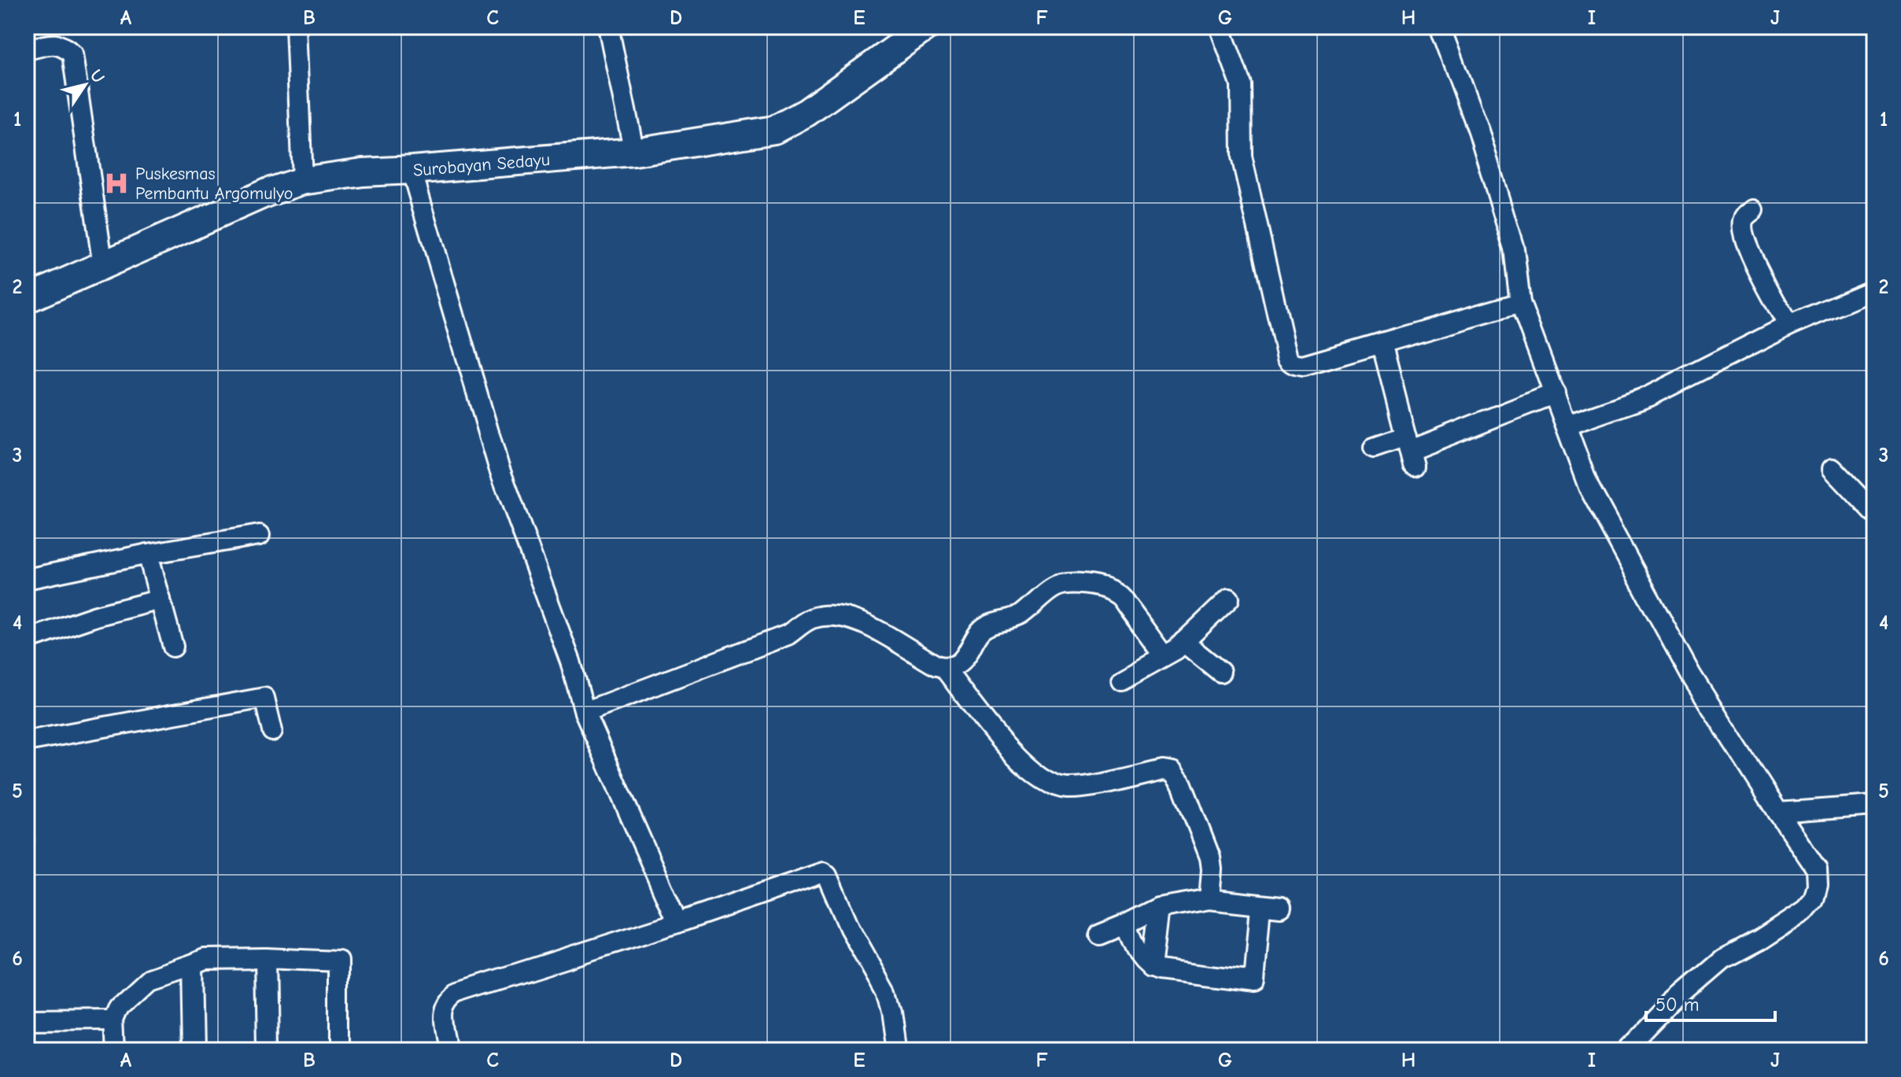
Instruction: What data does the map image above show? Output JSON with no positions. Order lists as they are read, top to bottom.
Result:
{
  "streets": {
    "main road": ["Surobayan Sedayu"]
  },
  "places": {
    "hospital": ["Puskesmas Pembantu Argomulyo"]
  },
  "scale_bar": "50 m",
  "north": "top right",
  "grid": {
    "columns": [
      "A",
      "B",
      "C",
      "D",
      "E",
      "F",
      "G",
      "H",
      "I",
      "J"
    ],
    "rows": [
      "1",
      "2",
      "3",
      "4",
      "5",
      "6"
    ]
  }
}
